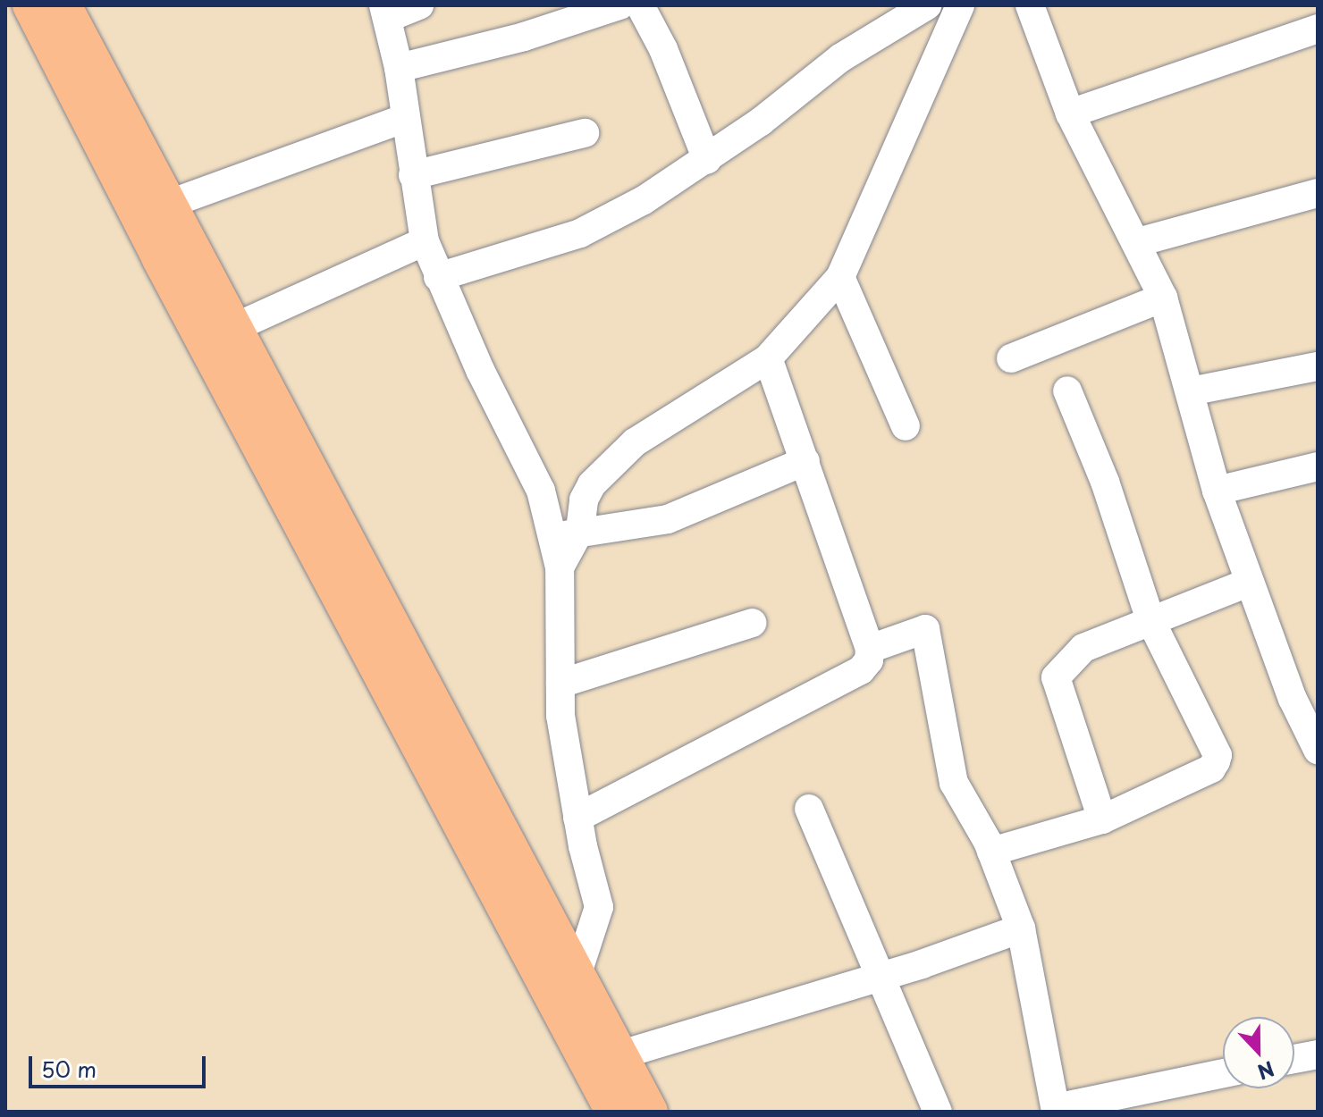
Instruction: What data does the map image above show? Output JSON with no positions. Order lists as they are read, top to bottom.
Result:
{
  "scale_bar": "50 m",
  "north": "bottom"
}
